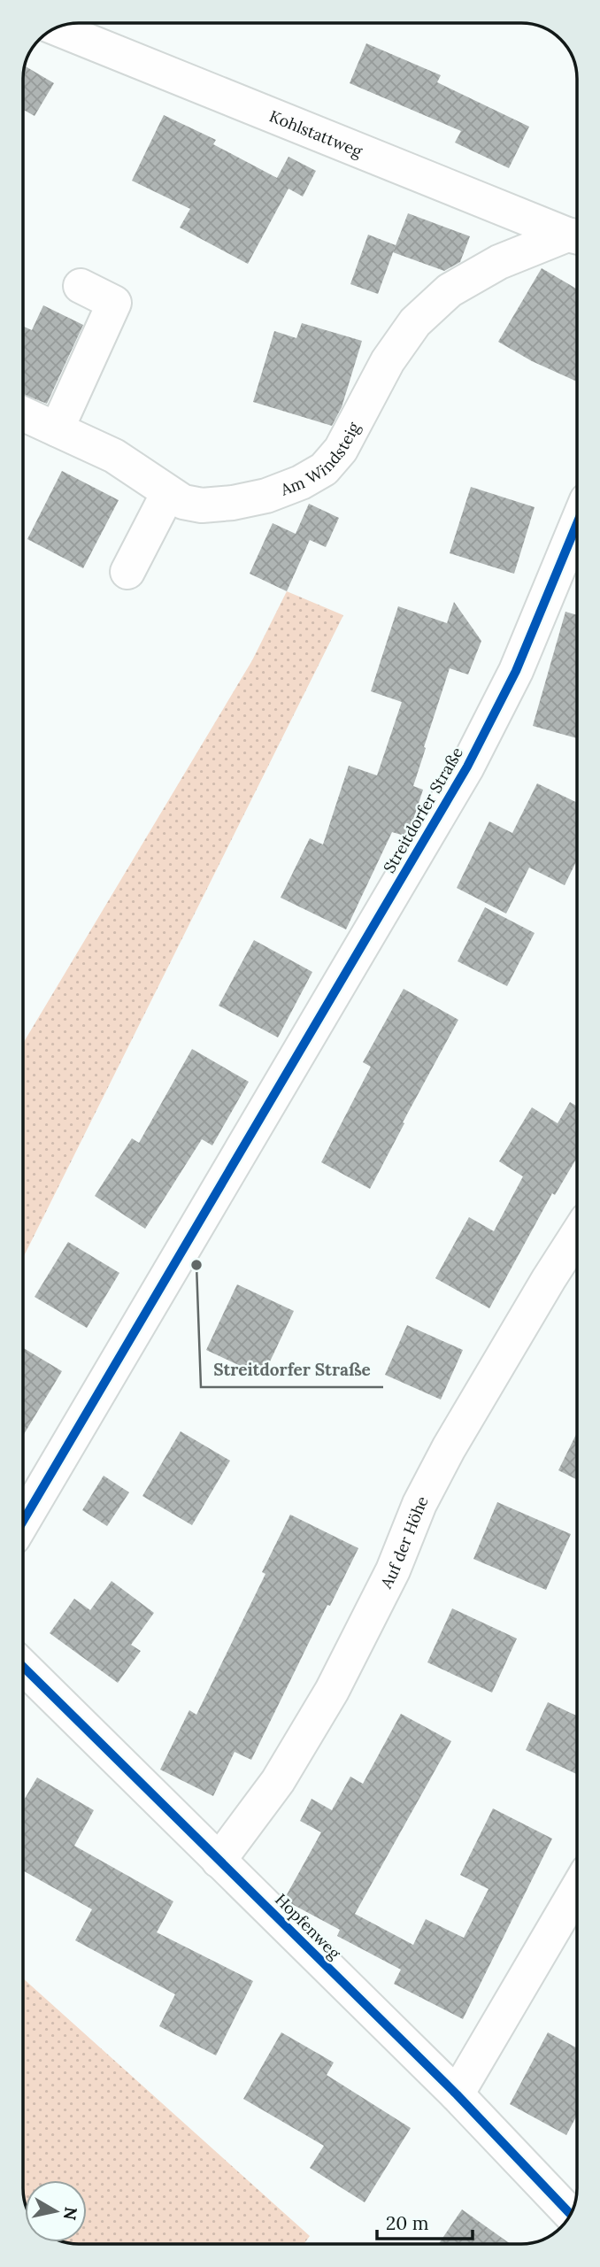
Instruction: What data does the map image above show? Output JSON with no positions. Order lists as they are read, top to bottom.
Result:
{
  "streets": {
    "street": [
      "Kohlstattweg",
      "Am Windsteig",
      "Streitdorfer Straße",
      "Auf der Höhe",
      "Hopfenweg"
    ]
  },
  "crossings": [
    ["Kohlstattweg", "Am Windsteig"],
    ["Auf der Höhe", "Hopfenweg"]
  ],
  "places": ["Streitdorfer Straße"],
  "scale_bar": "20 m",
  "north": "right"
}
